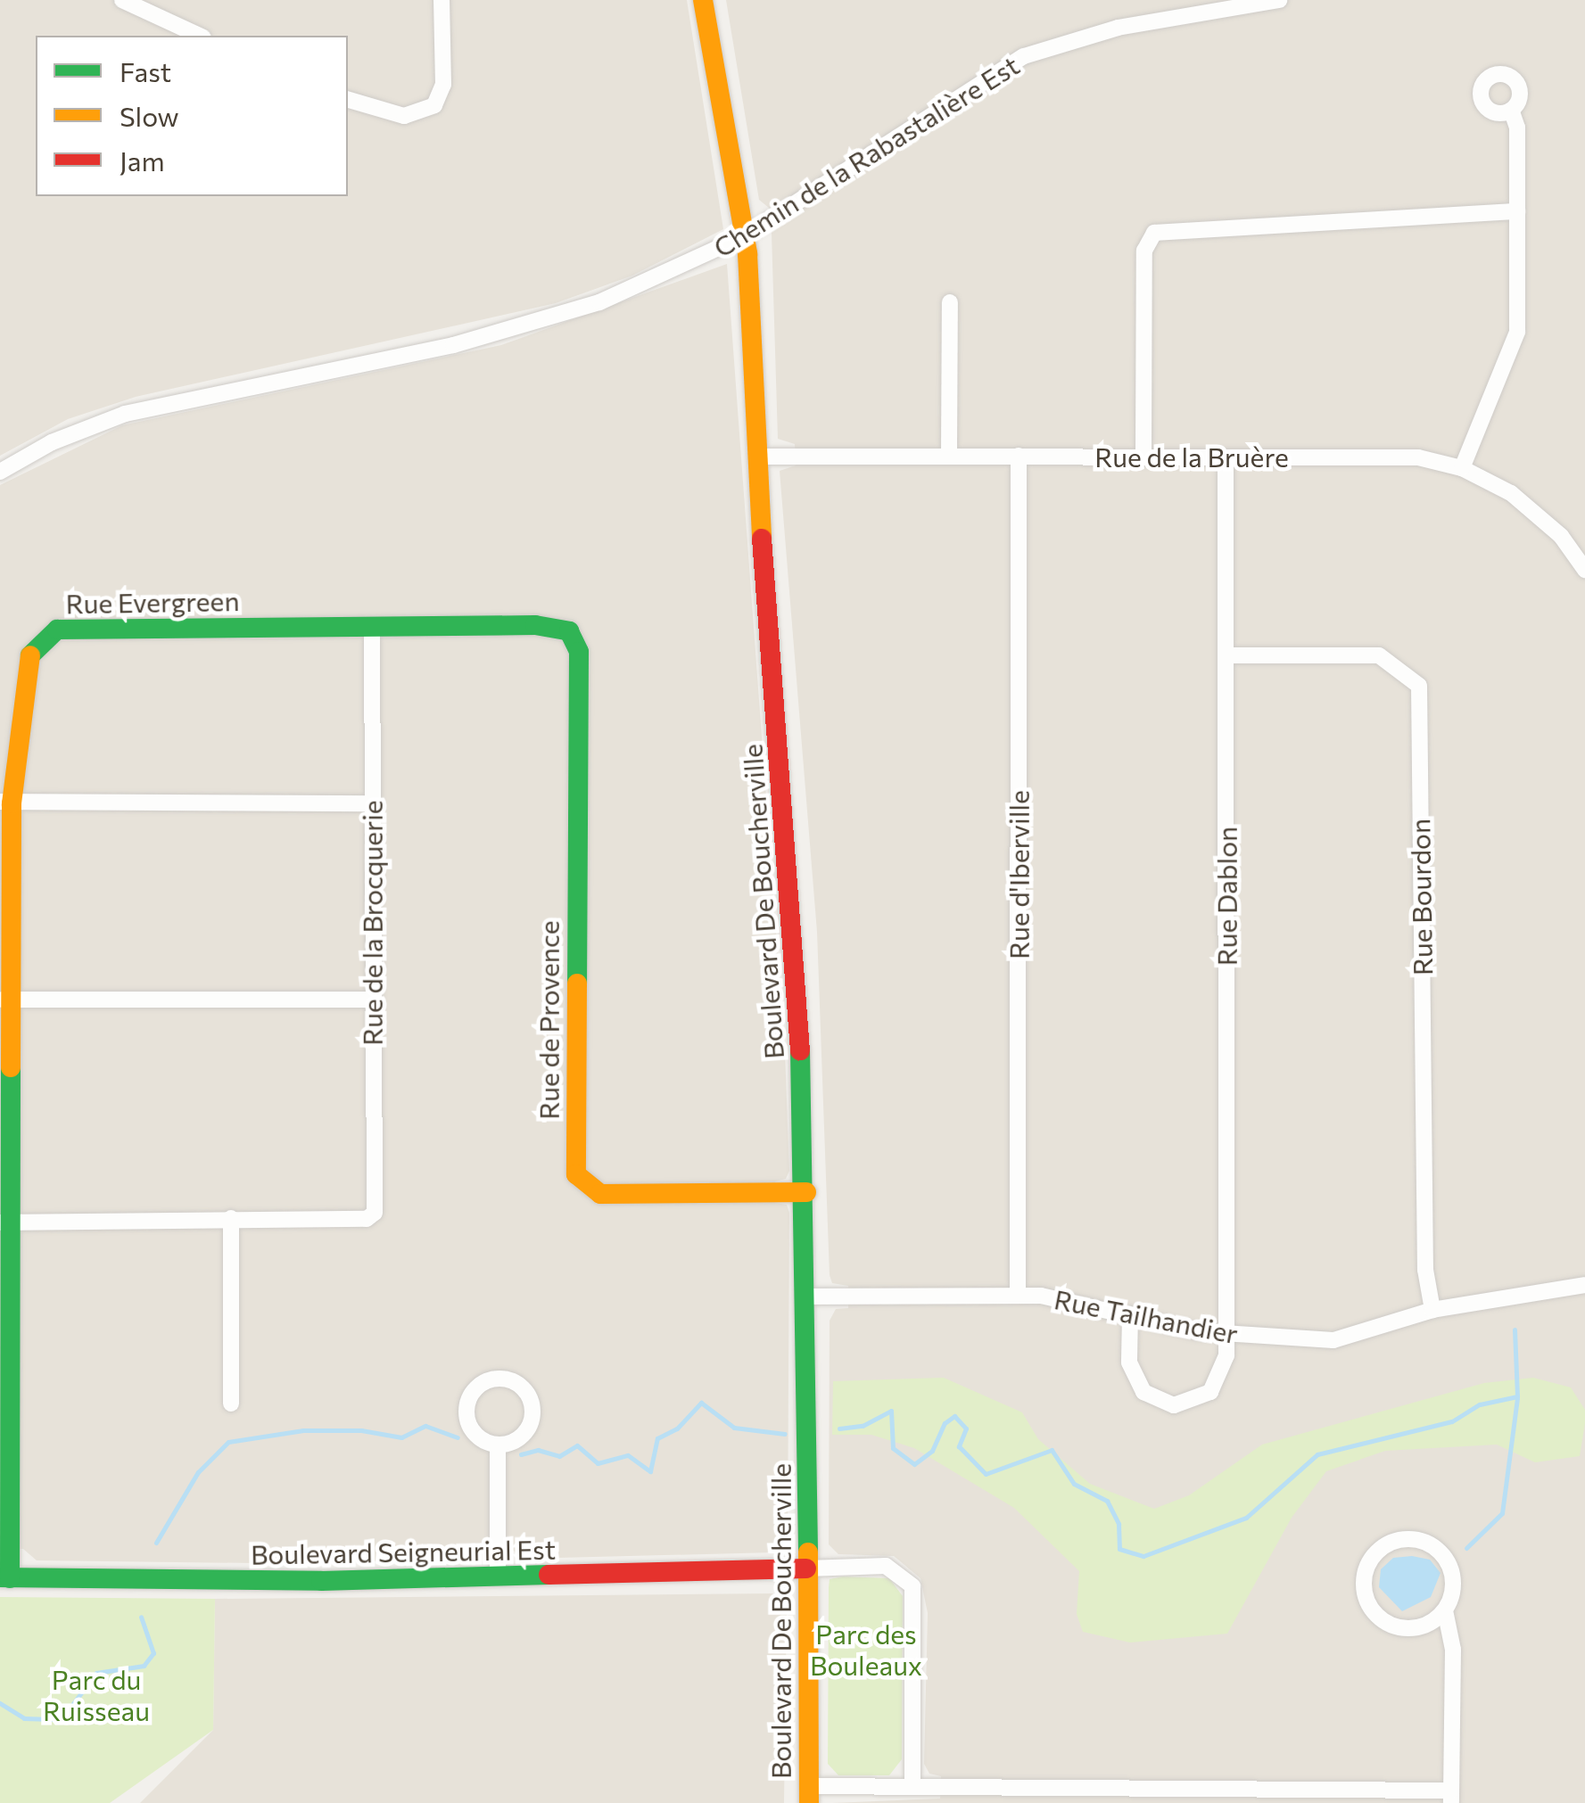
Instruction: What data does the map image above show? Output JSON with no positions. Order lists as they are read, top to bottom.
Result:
{
  "streets": {
    "street": [
      "Chemin de la Rabastalière Est",
      "Rue de la Bruère",
      "Rue Evergreen",
      "Rue d'Iberville",
      "Rue Dablon",
      "Rue Bourdon",
      "Boulevard De Boucherville",
      "Rue de la Brocquerie",
      "Rue de Provence",
      "Rue Tailhandier",
      "Boulevard Seigneurial Est"
    ]
  },
  "crossings": [
    ["Chemin de la Rabastalière Est", "Boulevard De Boucherville"],
    ["Rue de la Bruère", "Rue d'Iberville"],
    ["Rue de la Bruère", "Rue Dablon"],
    ["Rue de la Bruère", "Boulevard De Boucherville"],
    ["Rue Evergreen", "Rue de la Brocquerie"],
    ["Rue Evergreen", "Rue de Provence"],
    ["Rue Evergreen", "Boulevard Seigneurial Est"],
    ["Rue d'Iberville", "Rue Tailhandier"],
    ["Rue Dablon", "Rue Bourdon"],
    ["Rue Dablon", "Rue Tailhandier"],
    ["Rue Bourdon", "Rue Tailhandier"],
    ["Boulevard De Boucherville", "Rue de Provence"],
    ["Boulevard De Boucherville", "Rue Tailhandier"],
    ["Boulevard De Boucherville", "Boulevard Seigneurial Est"]
  ],
  "parks": ["Parc des Bouleaux", "Parc du Ruisseau"],
  "legend": ["Fast", "Slow", "Jam"]
}
